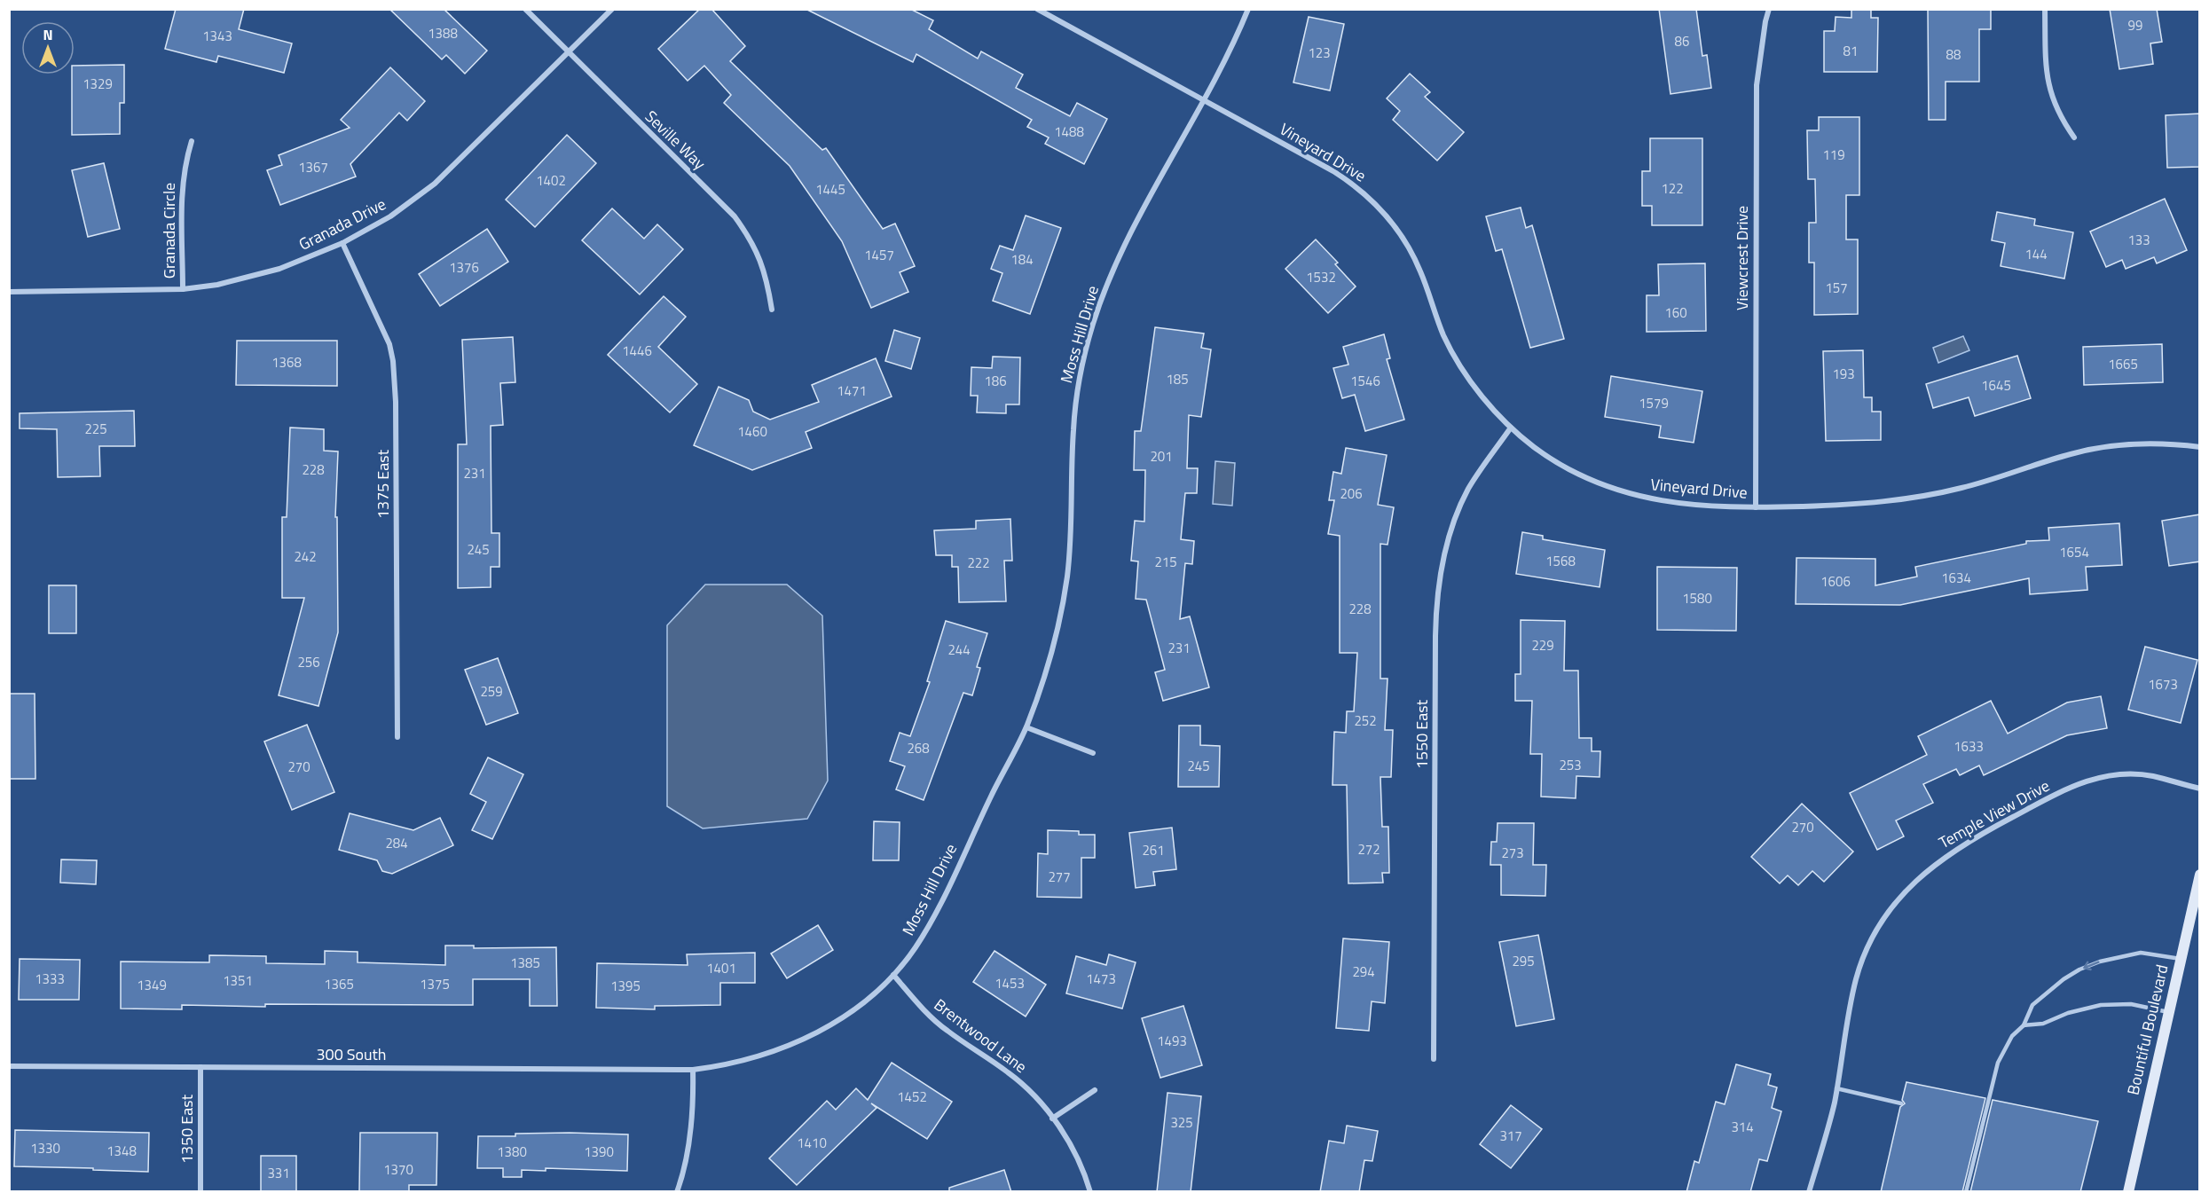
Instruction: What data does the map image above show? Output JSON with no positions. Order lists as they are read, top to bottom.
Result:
{
  "streets": {
    "main road": ["Bountiful Boulevard"],
    "street": [
      "Seville Way",
      "Vineyard Drive",
      "Granada Drive",
      "Granada Circle",
      "Viewcrest Drive",
      "Moss Hill Drive",
      "1375 East",
      "1550 East",
      "Temple View Drive",
      "Brentwood Lane",
      "300 South",
      "1350 East"
    ]
  },
  "crossings": [
    ["Seville Way", "Granada Drive"],
    ["Vineyard Drive", "Viewcrest Drive"],
    ["Vineyard Drive", "Moss Hill Drive"],
    ["Vineyard Drive", "1550 East"],
    ["Granada Drive", "Granada Circle"],
    ["Granada Drive", "1375 East"],
    ["Moss Hill Drive", "Brentwood Lane"],
    ["Moss Hill Drive", "300 South"],
    ["300 South", "1350 East"]
  ],
  "house_numbers": [
    "99",
    "1388",
    "1343",
    "86",
    "81",
    "123",
    "88",
    "1329",
    "1488",
    "119",
    "1367",
    "1402",
    "122",
    "1445",
    "133",
    "144",
    "1457",
    "184",
    "1376",
    "1532",
    "157",
    "160",
    "1446",
    "1368",
    "1665",
    "193",
    "185",
    "186",
    "1546",
    "1645",
    "1471",
    "1579",
    "225",
    "1460",
    "201",
    "228",
    "231",
    "206",
    "245",
    "1654",
    "242",
    "1568",
    "215",
    "222",
    "1634",
    "1606",
    "1580",
    "228",
    "229",
    "231",
    "244",
    "256",
    "1673",
    "259",
    "252",
    "1633",
    "268",
    "253",
    "245",
    "270",
    "270",
    "284",
    "272",
    "261",
    "273",
    "277",
    "295",
    "1385",
    "1401",
    "294",
    "1333",
    "1473",
    "1351",
    "1453",
    "1365",
    "1375",
    "1349",
    "1395",
    "1493",
    "1452",
    "325",
    "314",
    "317",
    "1410",
    "1330",
    "1348",
    "1380",
    "1390",
    "1370",
    "331"
  ],
  "north": "top"
}
